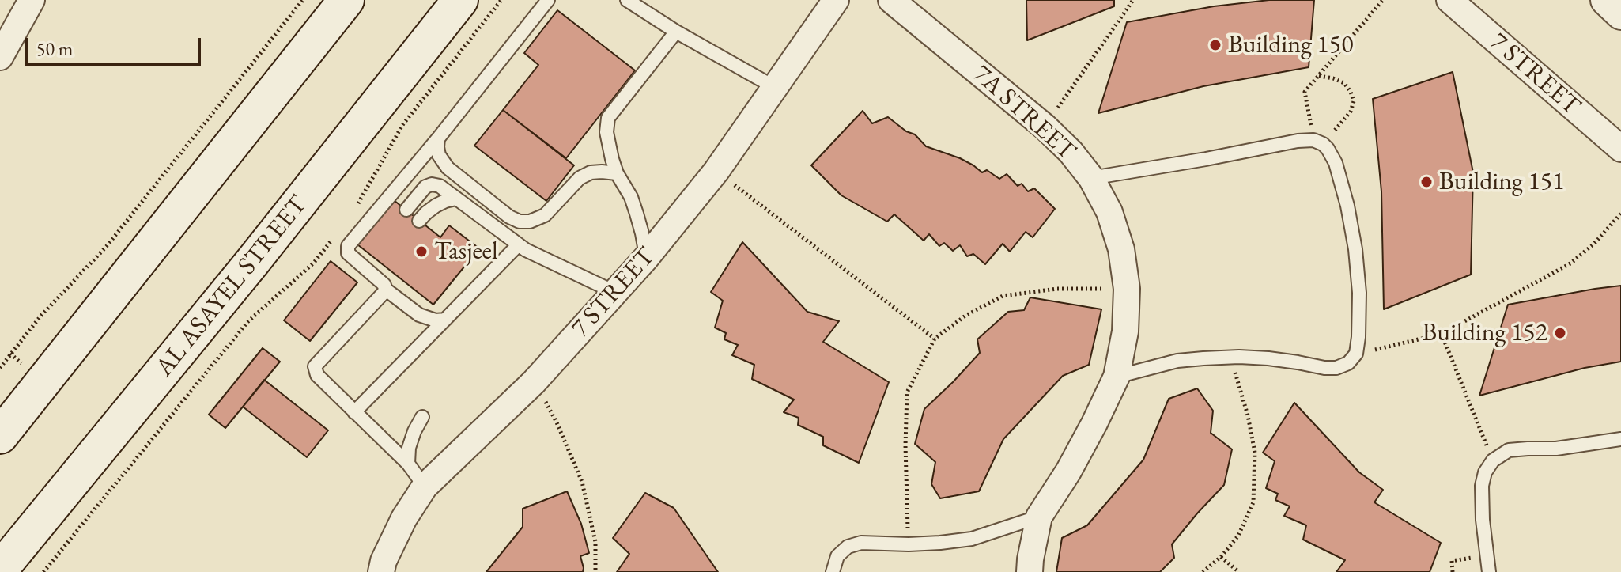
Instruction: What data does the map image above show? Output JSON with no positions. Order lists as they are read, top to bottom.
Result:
{
  "streets": {
    "main road": ["AL ASAYEL STREET"],
    "street": ["7 STREET", "7A STREET"]
  },
  "places": [
    "Building 150",
    "Building 151",
    "Tasjeel",
    "Building 152"
  ],
  "scale_bar": "50 m"
}
